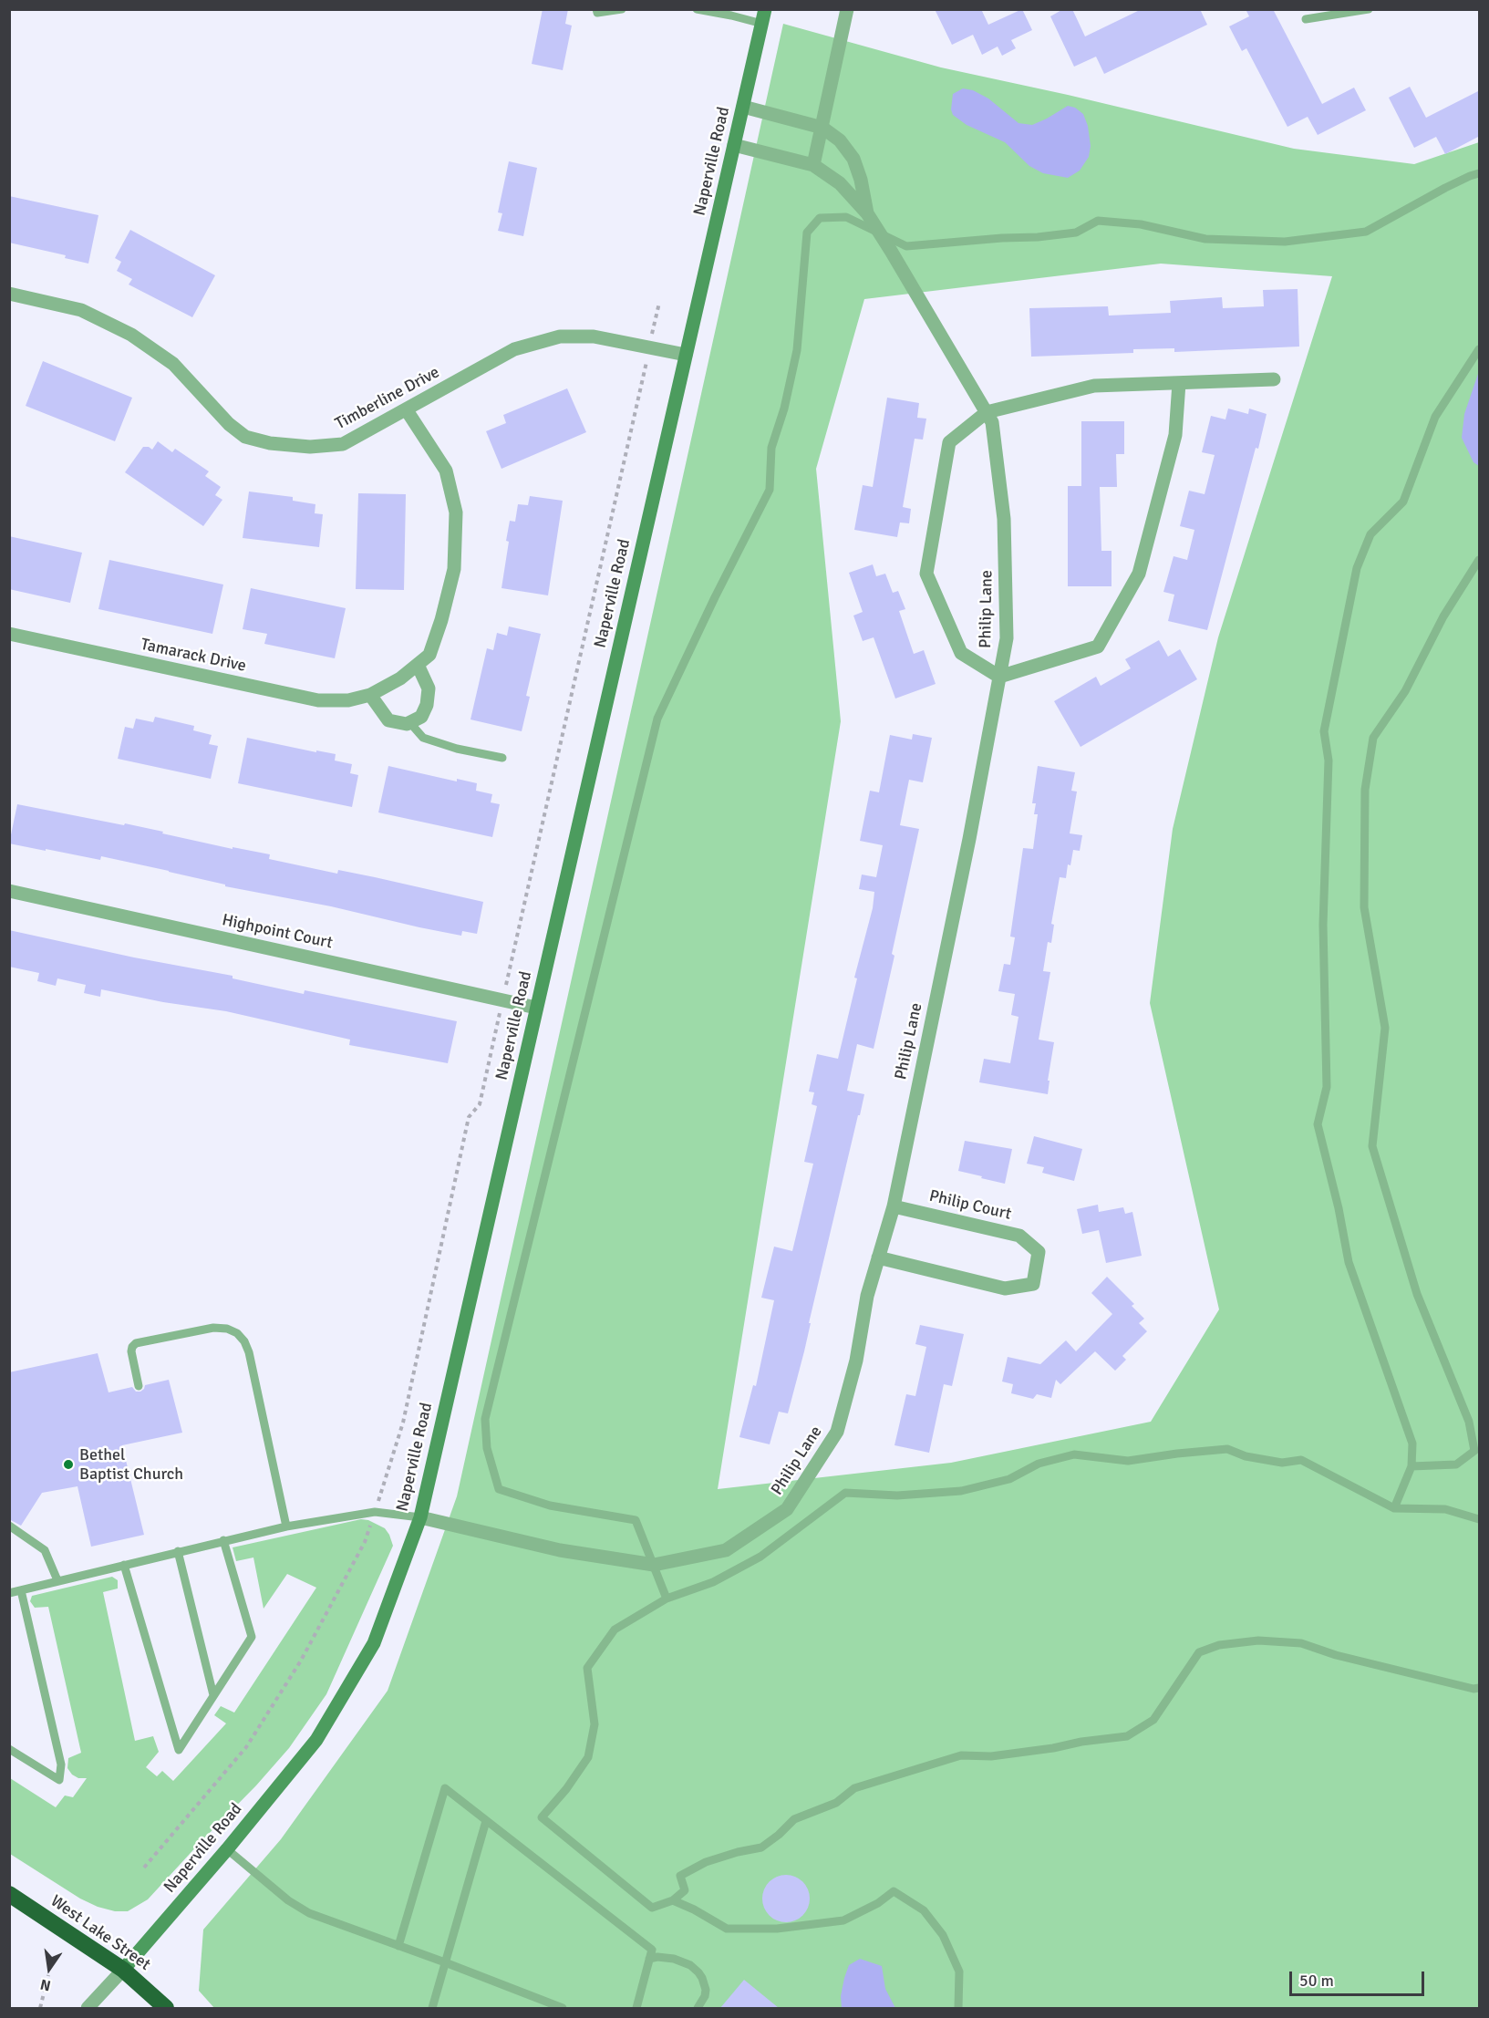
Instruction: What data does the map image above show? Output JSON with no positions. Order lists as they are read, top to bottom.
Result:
{
  "streets": {
    "highway": ["West Lake Street"],
    "street": [
      "Naperville Road",
      "Timberline Drive",
      "Philip Lane",
      "Tamarack Drive",
      "Highpoint Court",
      "Philip Court"
    ]
  },
  "crossings": [
    ["Naperville Road", "Timberline Drive"],
    ["Naperville Road", "Philip Lane"],
    ["Naperville Road", "Highpoint Court"],
    ["Naperville Road", "West Lake Street"],
    ["Timberline Drive", "Tamarack Drive"],
    ["Philip Lane", "Philip Court"]
  ],
  "places": ["Bethel Baptist Church"],
  "scale_bar": "50 m",
  "north": "bottom"
}
